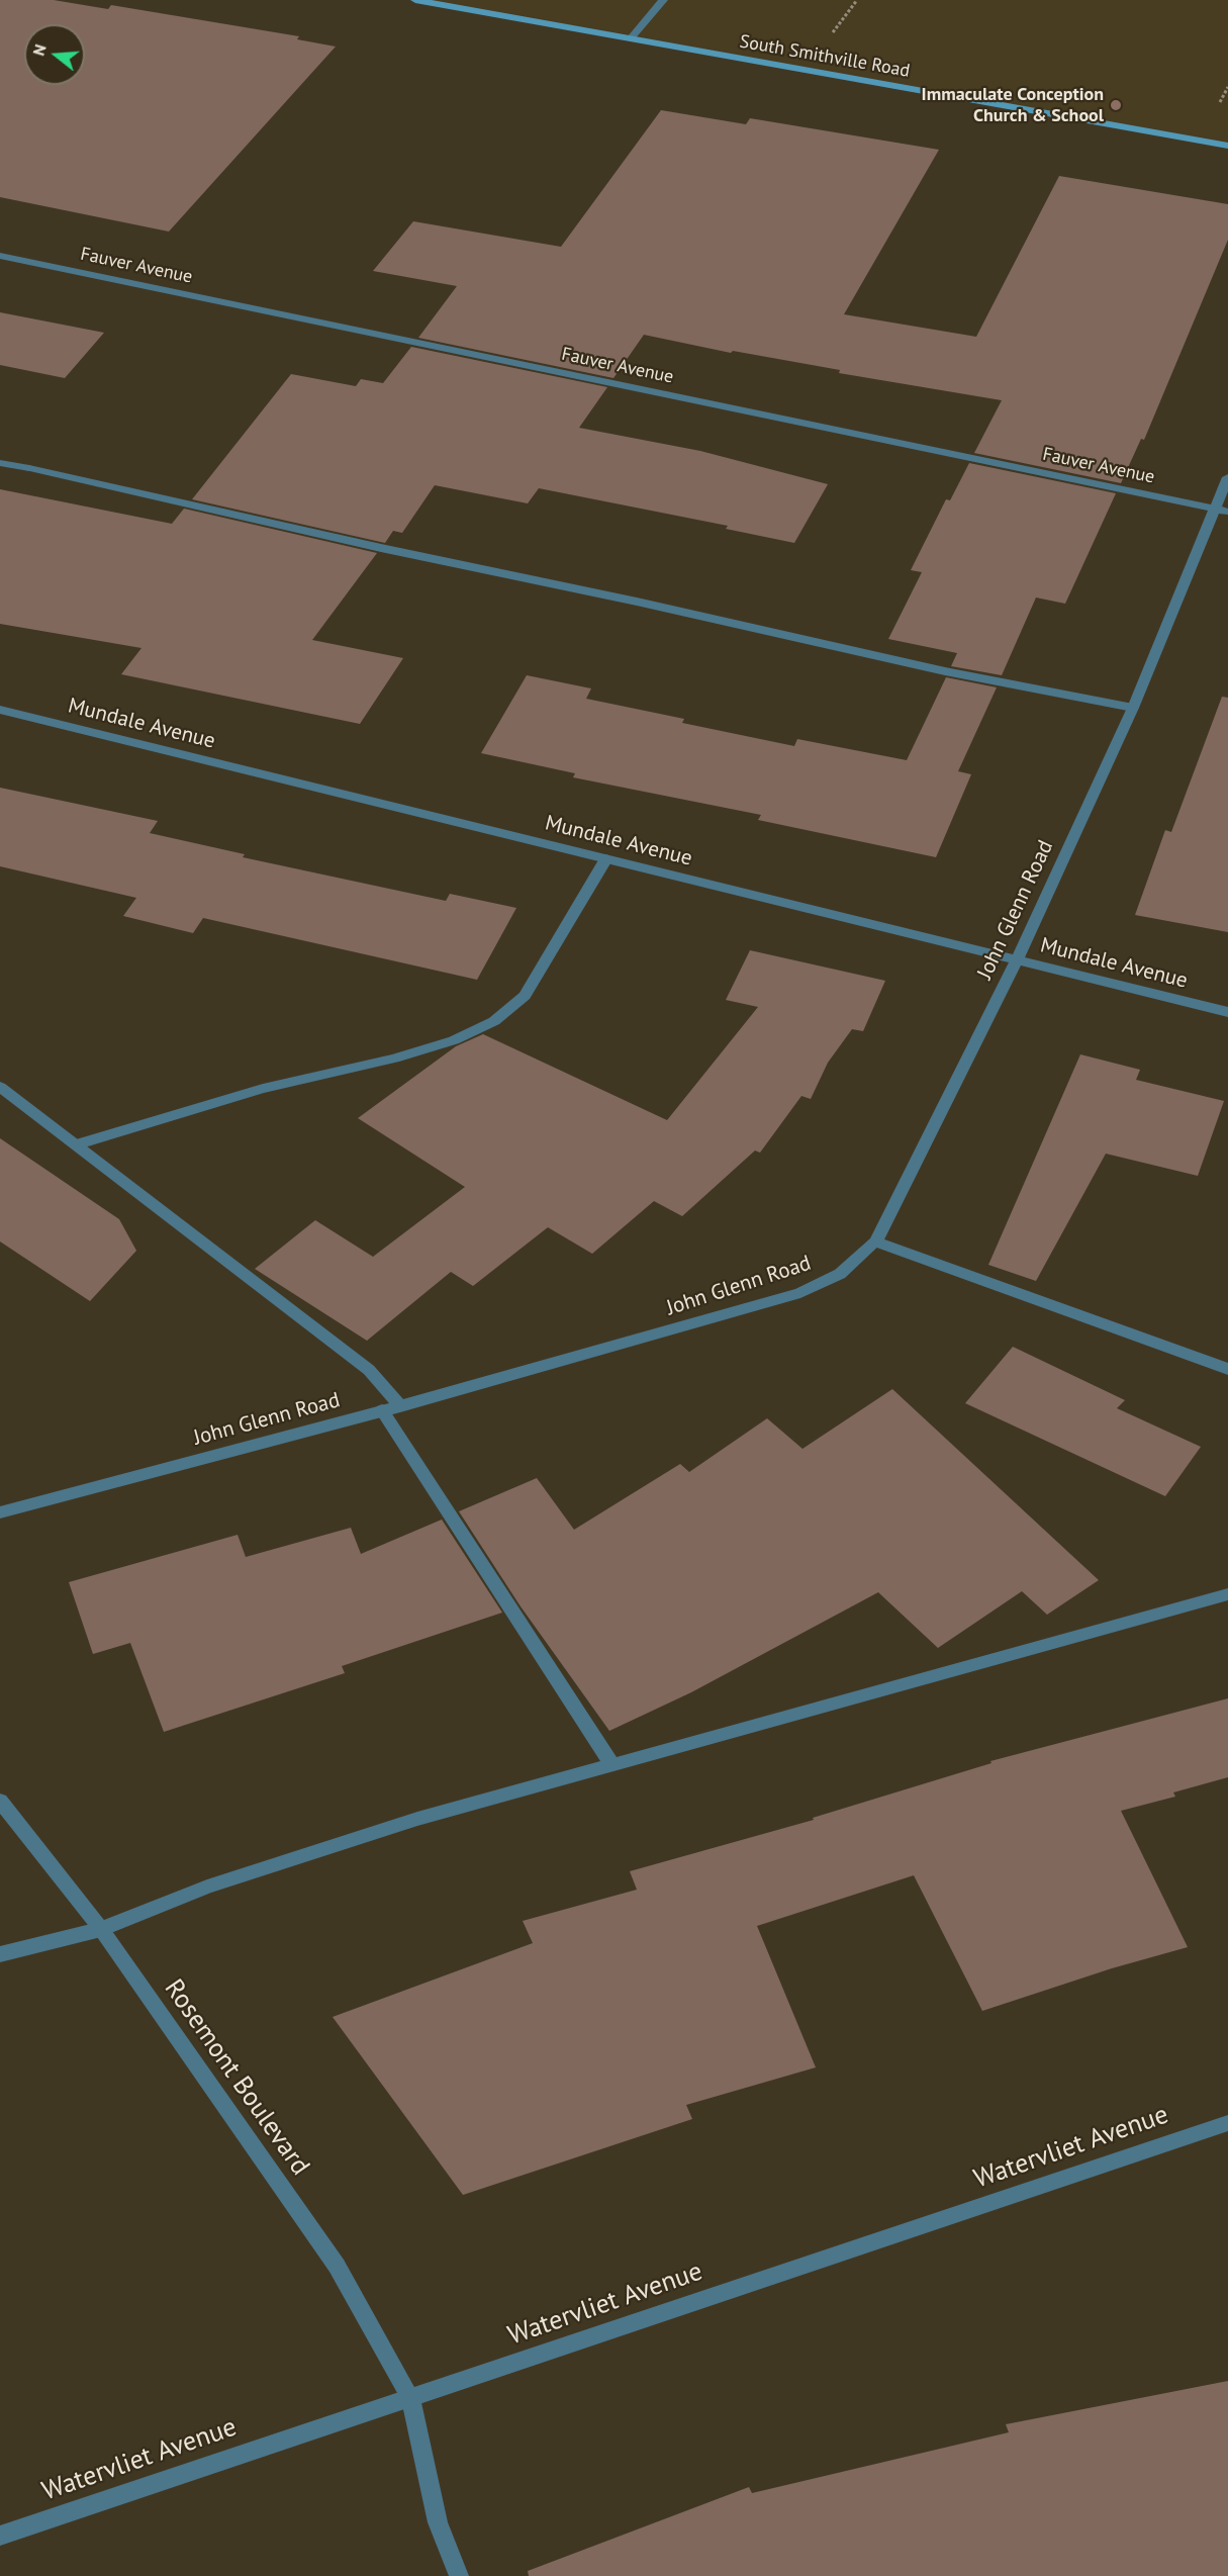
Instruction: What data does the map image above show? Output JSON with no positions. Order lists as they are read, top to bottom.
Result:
{
  "streets": {
    "main road": ["South Smithville Road"],
    "street": [
      "Fauver Avenue",
      "Mundale Avenue",
      "John Glenn Road",
      "Rosemont Boulevard",
      "Watervliet Avenue"
    ]
  },
  "crossings": [
    ["Fauver Avenue", "John Glenn Road"],
    ["Mundale Avenue", "John Glenn Road"],
    ["Rosemont Boulevard", "Watervliet Avenue"]
  ],
  "places": ["Immaculate Conception Church & School"],
  "north": "left"
}
